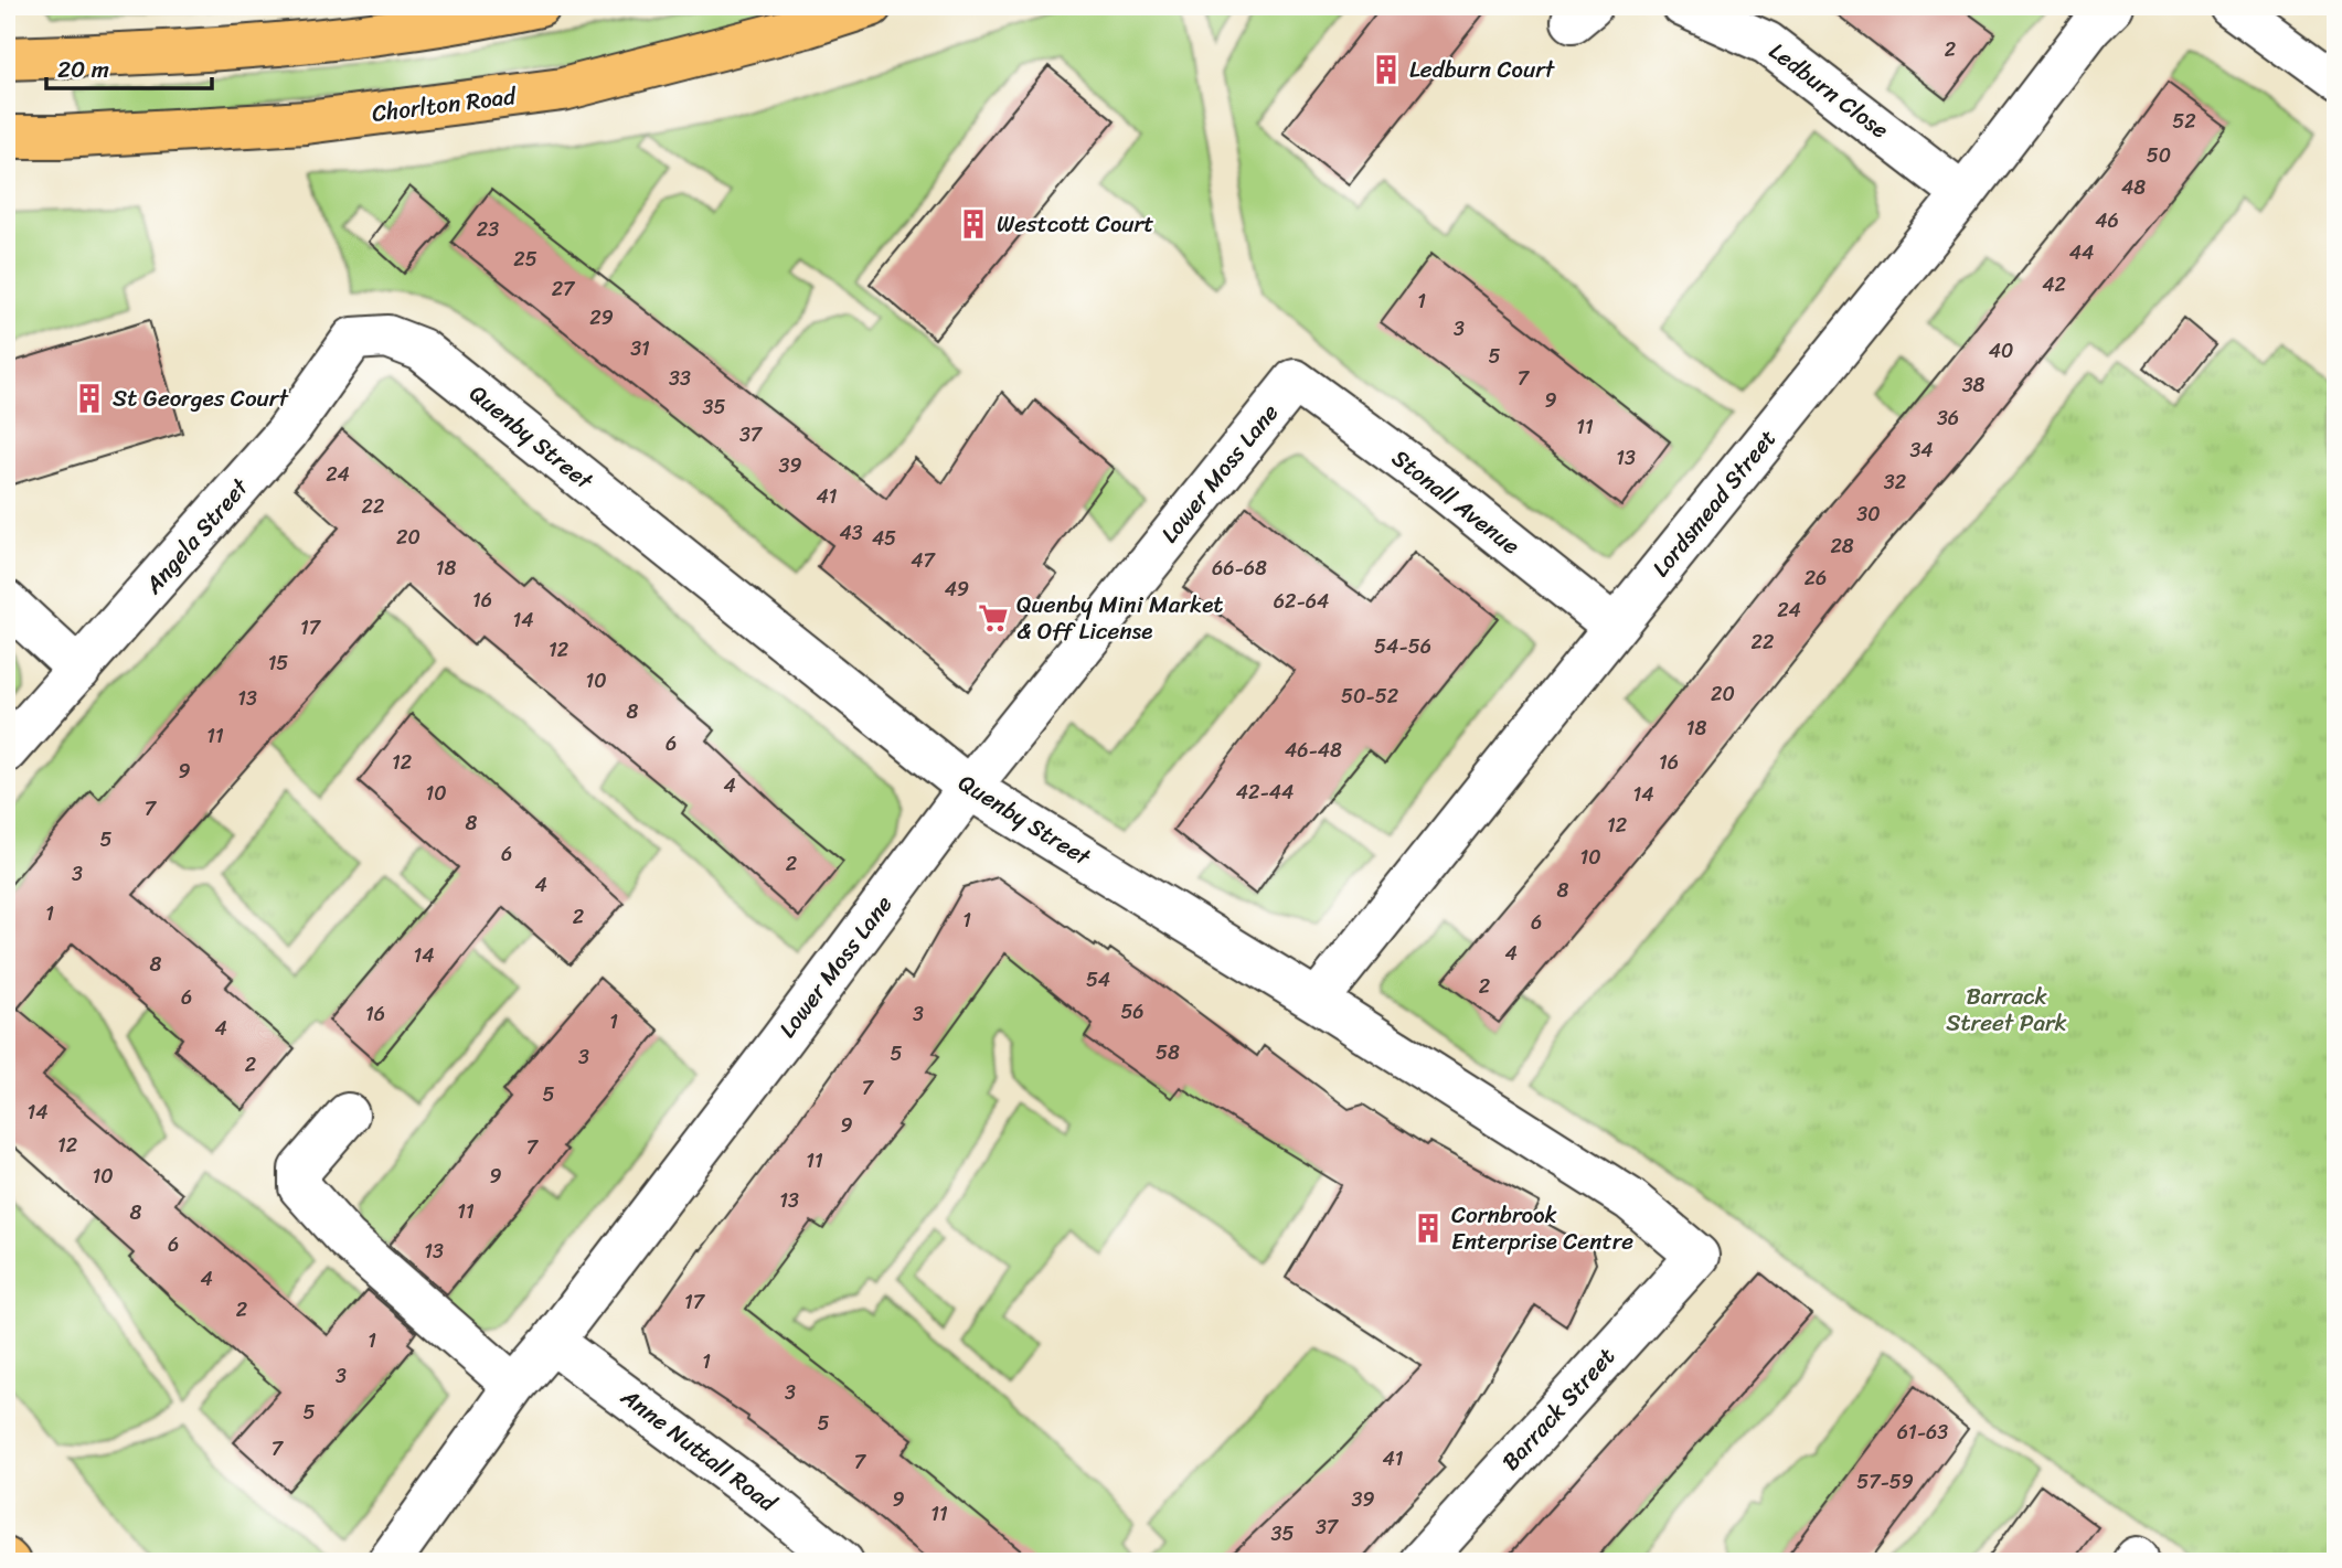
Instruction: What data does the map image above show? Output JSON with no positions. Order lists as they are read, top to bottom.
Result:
{
  "streets": {
    "main road": ["Chorlton Road"],
    "street": [
      "Ledburn Close",
      "Quenby Street",
      "Lower Moss Lane",
      "Stonall Avenue",
      "Lordsmead Street",
      "Angela Street",
      "Barrack Street",
      "Anne Nuttall Road"
    ]
  },
  "crossings": [
    ["Ledburn Close", "Lordsmead Street"],
    ["Quenby Street", "Lower Moss Lane"],
    ["Quenby Street", "Lordsmead Street"],
    ["Quenby Street", "Angela Street"],
    ["Quenby Street", "Barrack Street"],
    ["Lower Moss Lane", "Stonall Avenue"],
    ["Lower Moss Lane", "Anne Nuttall Road"],
    ["Stonall Avenue", "Lordsmead Street"]
  ],
  "parks": ["Barrack Street Park"],
  "places": {
    "building": [
      "Ledburn Court",
      "Westcott Court",
      "St Georges Court",
      "Cornbrook Enterprise Centre"
    ],
    "supermarket": ["Quenby Mini Market & Off License"]
  },
  "house_numbers": [
    "2",
    "52",
    "50",
    "48",
    "46",
    "23",
    "44",
    "25",
    "42",
    "27",
    "1",
    "29",
    "3",
    "31",
    "40",
    "5",
    "33",
    "7",
    "38",
    "9",
    "35",
    "36",
    "11",
    "37",
    "34",
    "13",
    "39",
    "24",
    "32",
    "41",
    "22",
    "30",
    "43",
    "20",
    "45",
    "28",
    "47",
    "18",
    "66-68",
    "26",
    "49",
    "16",
    "62-64",
    "24",
    "14",
    "17",
    "22",
    "54-56",
    "12",
    "15",
    "10",
    "20",
    "50-52",
    "13",
    "8",
    "18",
    "11",
    "6",
    "46-48",
    "12",
    "16",
    "9",
    "4",
    "42-44",
    "10",
    "14",
    "7",
    "8",
    "12",
    "5",
    "6",
    "10",
    "2",
    "3",
    "4",
    "8",
    "1",
    "2",
    "1",
    "6",
    "4",
    "14",
    "8",
    "54",
    "2",
    "6",
    "56",
    "16",
    "3",
    "1",
    "4",
    "58",
    "5",
    "3",
    "2",
    "7",
    "5",
    "14",
    "9",
    "12",
    "7",
    "11",
    "10",
    "9",
    "13",
    "11",
    "8",
    "6",
    "13",
    "4",
    "17",
    "2",
    "1",
    "1",
    "3",
    "3",
    "5",
    "5",
    "61-63",
    "7",
    "41",
    "7",
    "57-59",
    "9",
    "39",
    "11",
    "37",
    "35"
  ],
  "scale_bar": "20 m"
}
